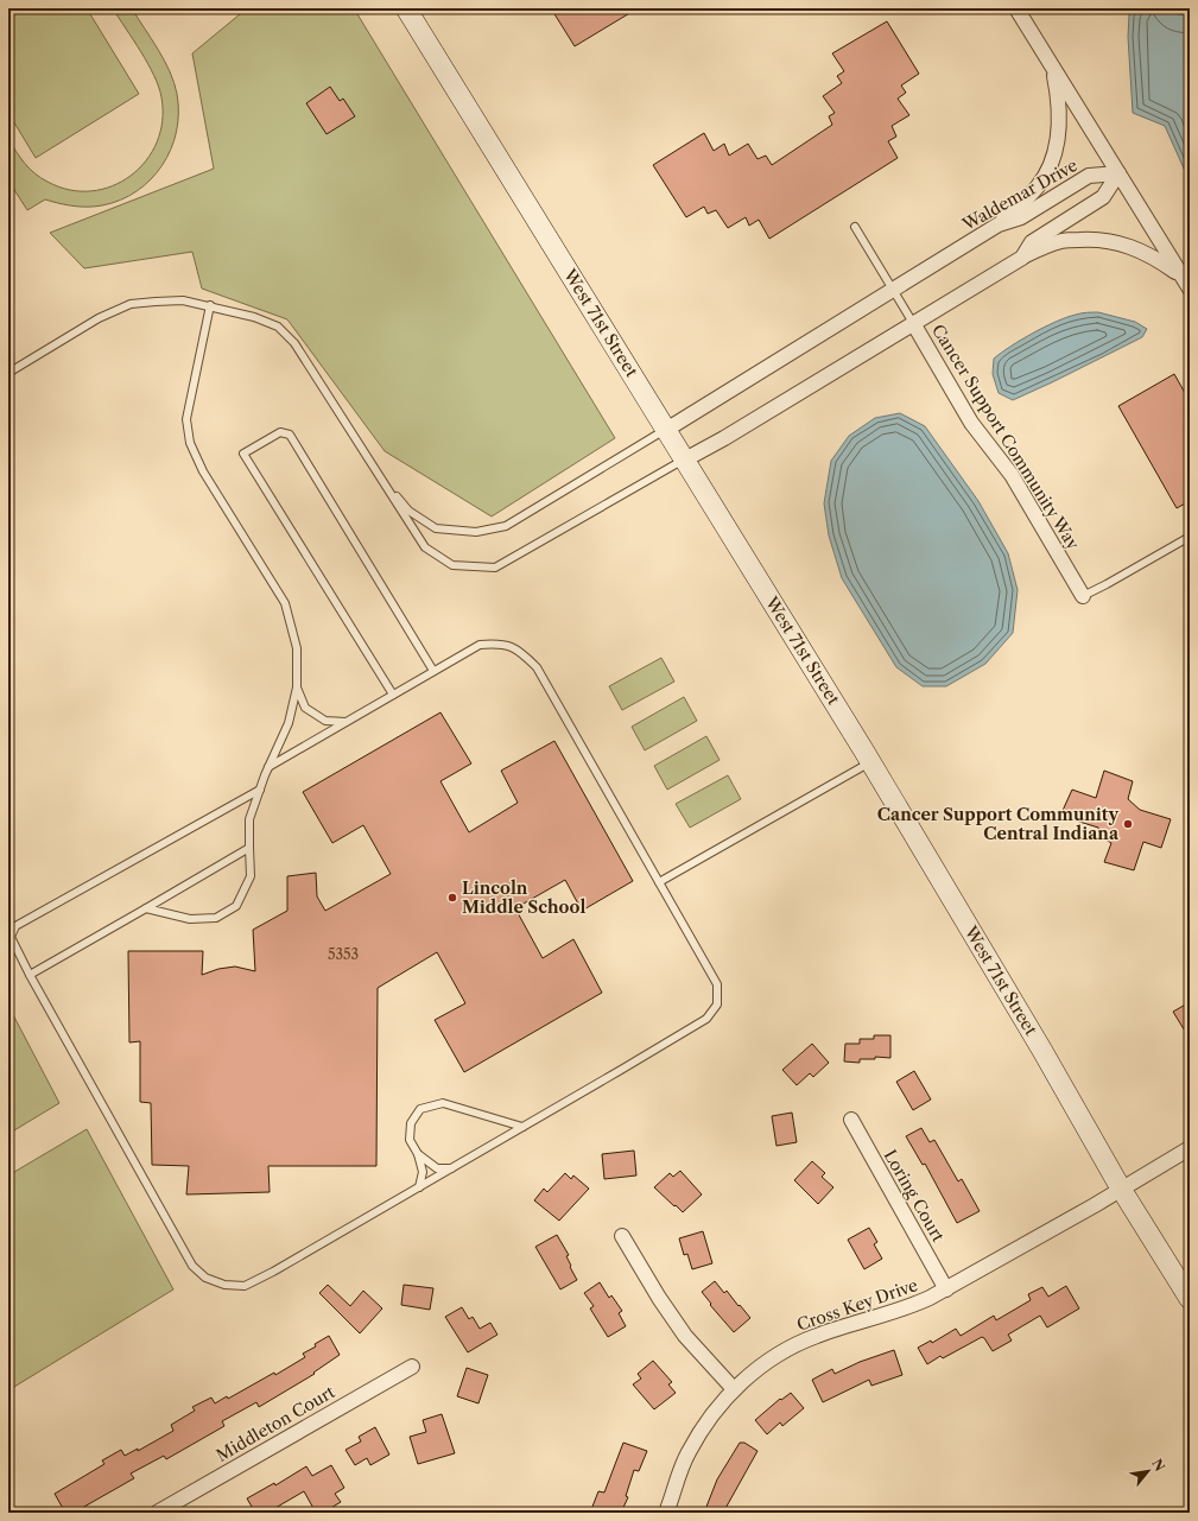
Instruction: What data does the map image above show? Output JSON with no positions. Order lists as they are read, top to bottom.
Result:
{
  "streets": {
    "main road": ["West 71st Street"],
    "street": [
      "Waldemar Drive",
      "Cancer Support Community Way",
      "Loring Court",
      "Cross Key Drive",
      "Middleton Court"
    ]
  },
  "crossings": [
    ["Waldemar Drive", "West 71st Street"],
    ["West 71st Street", "Cross Key Drive"],
    ["Loring Court", "Cross Key Drive"]
  ],
  "places": ["Cancer Support Community Central Indiana", "Lincoln Middle School"],
  "house_numbers": ["5353"],
  "north": "top right"
}
